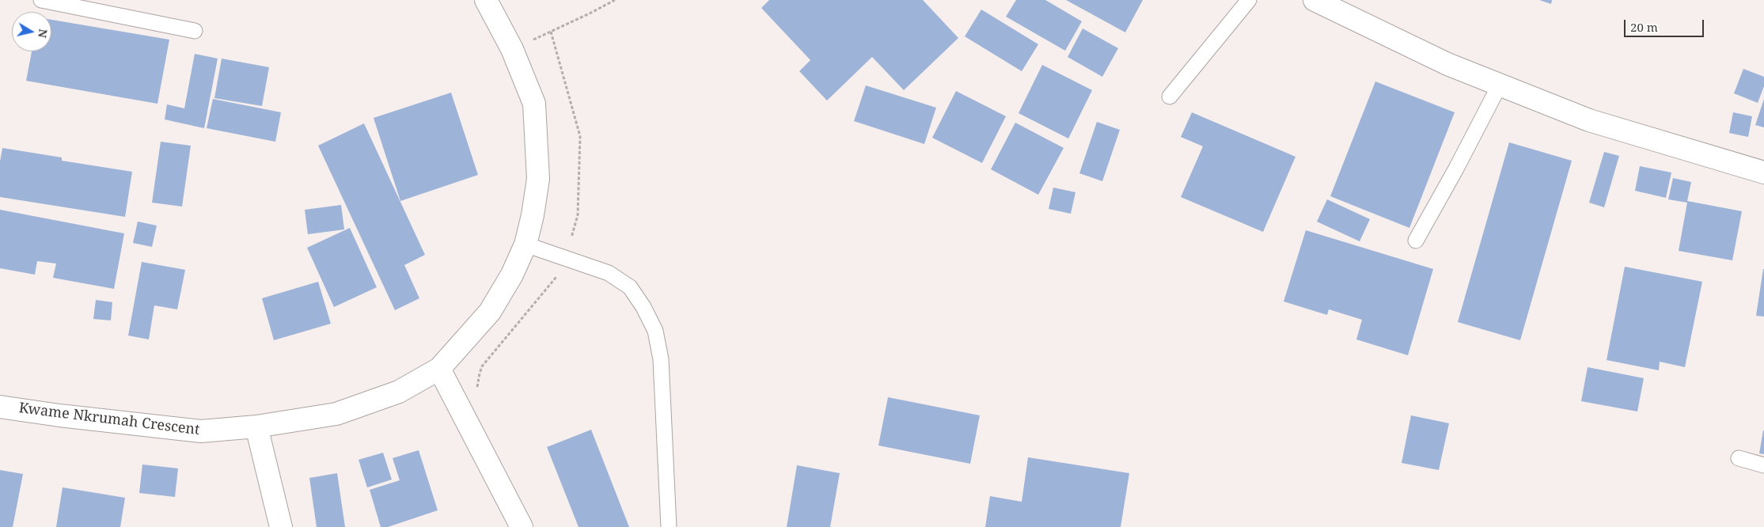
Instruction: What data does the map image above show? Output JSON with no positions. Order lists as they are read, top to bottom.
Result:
{
  "streets": {
    "street": ["Kwame Nkrumah Crescent"]
  },
  "scale_bar": "20 m",
  "north": "right"
}
